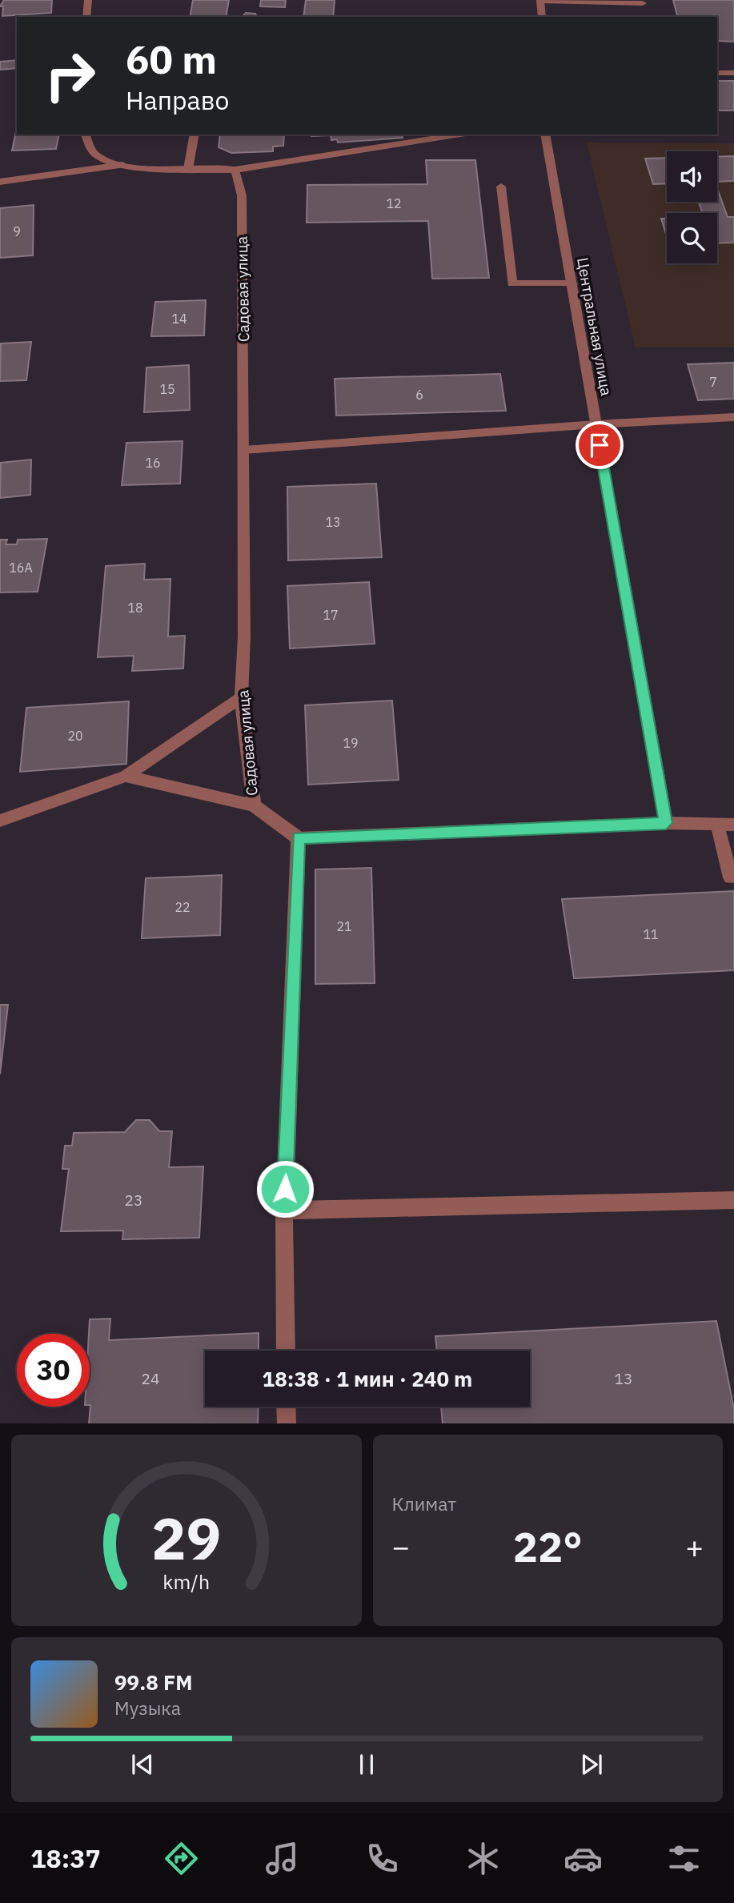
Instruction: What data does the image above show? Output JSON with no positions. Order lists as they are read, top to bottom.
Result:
{
  "streets": {
    "street": ["Садовая улица", "Центральная улица"]
  },
  "house_numbers": [
    "12",
    "9",
    "14",
    "7",
    "15",
    "6",
    "16",
    "13",
    "16А",
    "18",
    "17",
    "20",
    "19",
    "22",
    "21",
    "11",
    "23",
    "24",
    "13"
  ],
  "page": {
    "turn": ["60 m", "Направо"],
    "limit": "30",
    "trip": "18:38 · 1 мин · 240 m",
    "tile": "Климат",
    "heat": ["−", "22°", "+"],
    "song": ["99.8 FM", "Музыка"],
    "tabs": "18:37",
    "gauge": ["29", "km/h"]
  }
}
